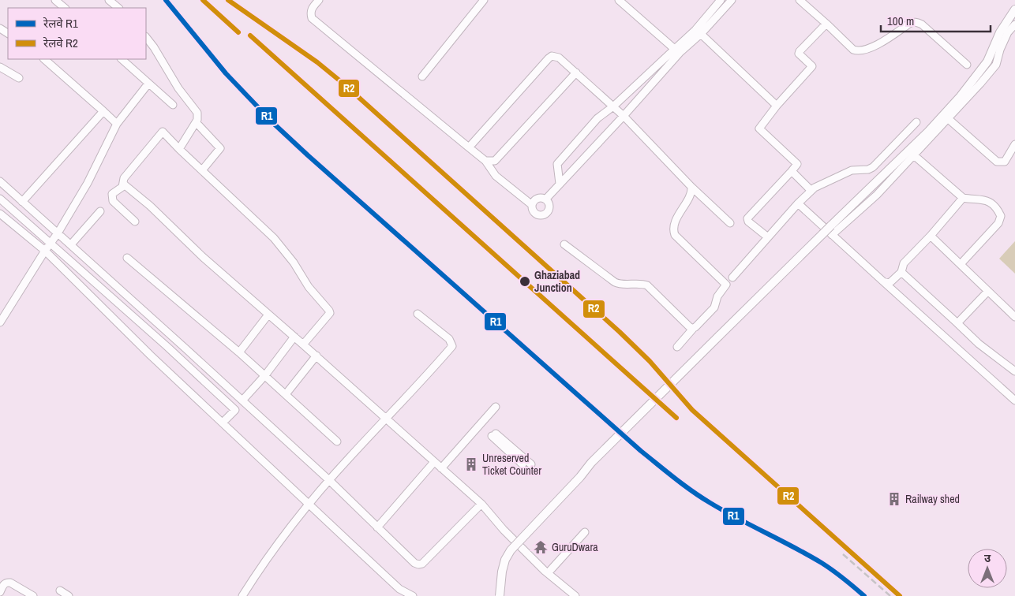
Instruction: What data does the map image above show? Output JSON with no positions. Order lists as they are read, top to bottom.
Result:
{
  "places": {
    "other": ["Ghaziabad Junction"],
    "building": ["Unreserved Ticket Counter", "Railway shed"],
    "temple": ["GuruDwara"]
  },
  "lines": ["rail line R1", "rail line R2"],
  "legend": ["रेलवे R1", "रेलवे R2"],
  "scale_bar": "100 m",
  "north": "top"
}
